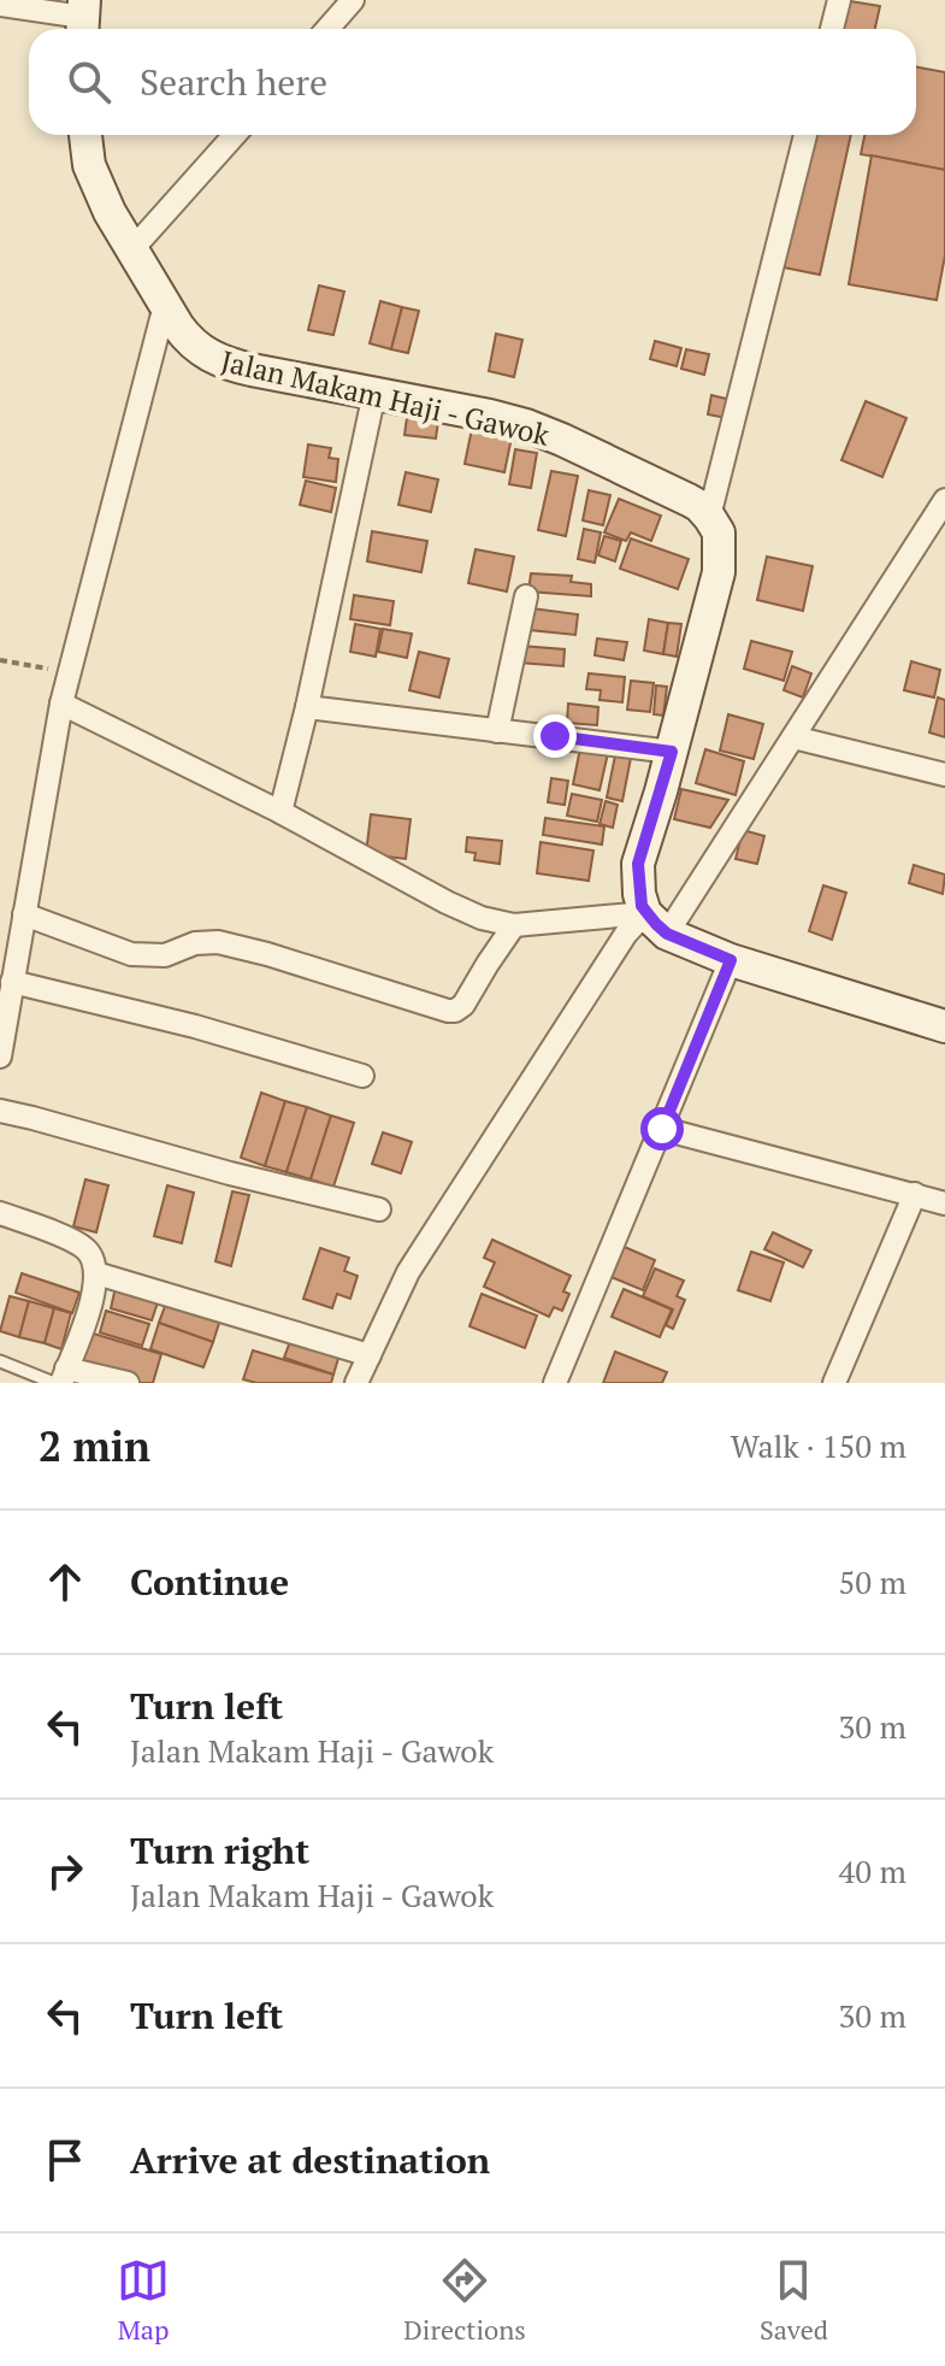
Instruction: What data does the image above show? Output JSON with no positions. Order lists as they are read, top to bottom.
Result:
{
  "streets": {
    "street": ["Jalan Makam Haji - Gawok"]
  },
  "page": {
    "search": "Search here",
    "heading": ["2 min", "Walk · 150 m"],
    "list": [
      ["Continue", "50 m"],
      ["Turn left", "Jalan Makam Haji - Gawok", "30 m"],
      ["Turn right", "Jalan Makam Haji - Gawok", "40 m"],
      ["Turn left", "30 m"],
      "Arrive at destination"
    ],
    "nav": ["Map", "Directions", "Saved"]
  }
}
